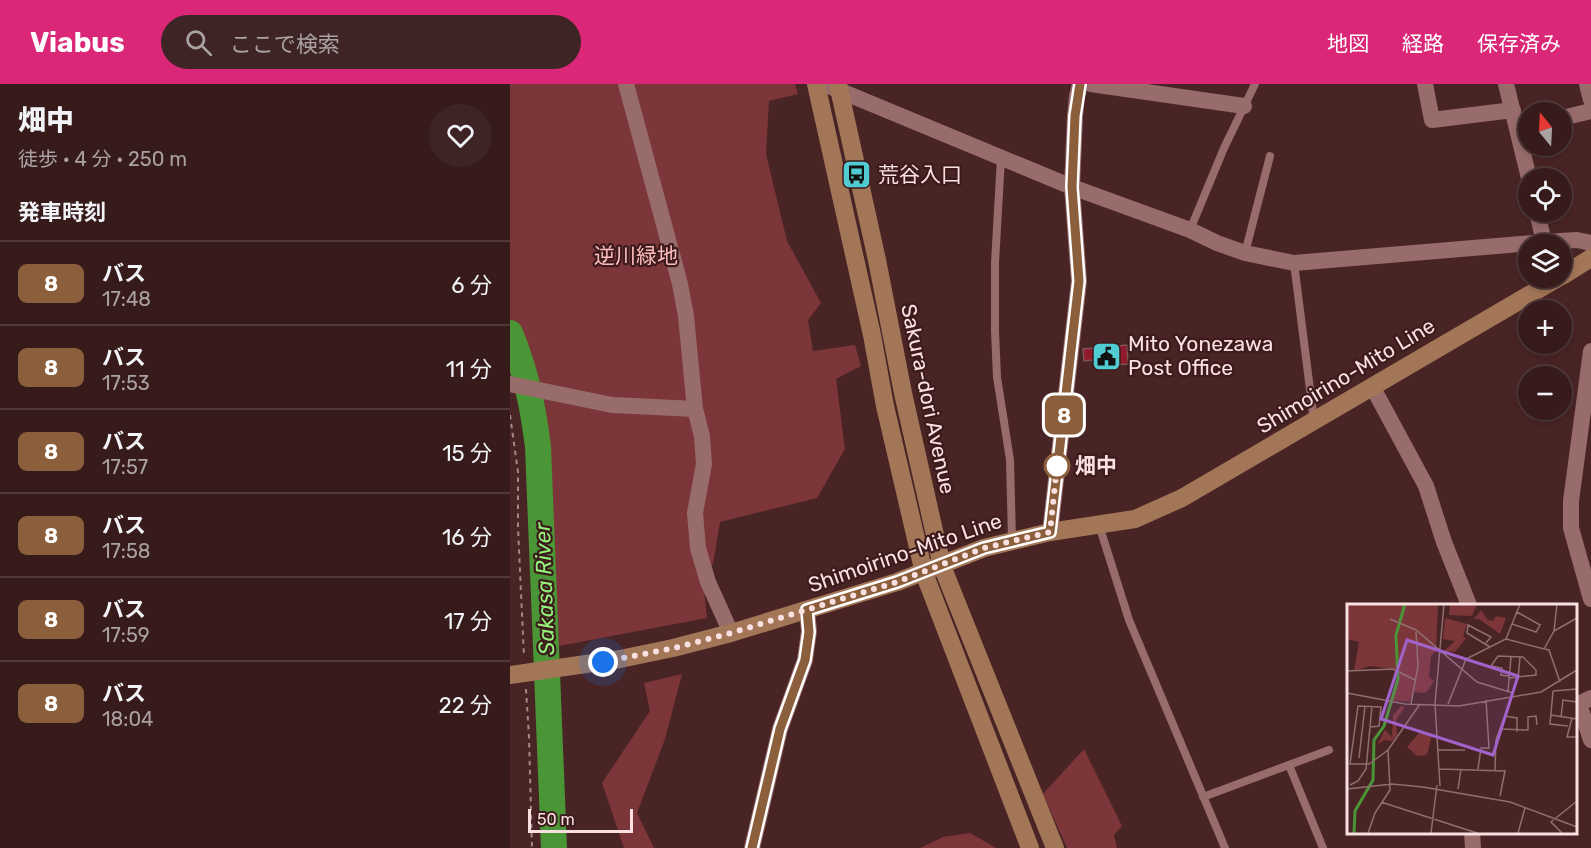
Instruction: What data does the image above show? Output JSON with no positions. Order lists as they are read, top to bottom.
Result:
{
  "streets": {
    "street": ["Shimoirino-Mito Line", "Sakura-dori Avenue"]
  },
  "crossings": [
    ["Shimoirino-Mito Line", "Sakura-dori Avenue"]
  ],
  "water": ["Sakasa River"],
  "parks": ["逆川緑地"],
  "places": {
    "bus stop": ["荒谷入口"],
    "public building": ["Mito Yonezawa Post Office"],
    "other": ["畑中"]
  },
  "lines": ["bus line 8"],
  "scale_bar": "50 m",
  "north": "top",
  "page": {
    "header": "Viabus",
    "search": "ここで検索",
    "nav": ["地図", "経路", "保存済み"],
    "heading": [
      ["畑中", "徒歩 · 4 分 · 250 m"],
      "発車時刻"
    ],
    "on_map": "8",
    "map_buttons": ["+", "−"],
    "list": [
      {
        "mark": "8",
        "name": "バス",
        "note": "17:48",
        "value": "6 分"
      },
      {
        "mark": "8",
        "name": "バス",
        "note": "17:53",
        "value": "11 分"
      },
      {
        "mark": "8",
        "name": "バス",
        "note": "17:57",
        "value": "15 分"
      },
      {
        "mark": "8",
        "name": "バス",
        "note": "17:58",
        "value": "16 分"
      },
      {
        "mark": "8",
        "name": "バス",
        "note": "17:59",
        "value": "17 分"
      },
      {
        "mark": "8",
        "name": "バス",
        "note": "18:04",
        "value": "22 分"
      }
    ],
    "scale": "50 m"
  }
}
